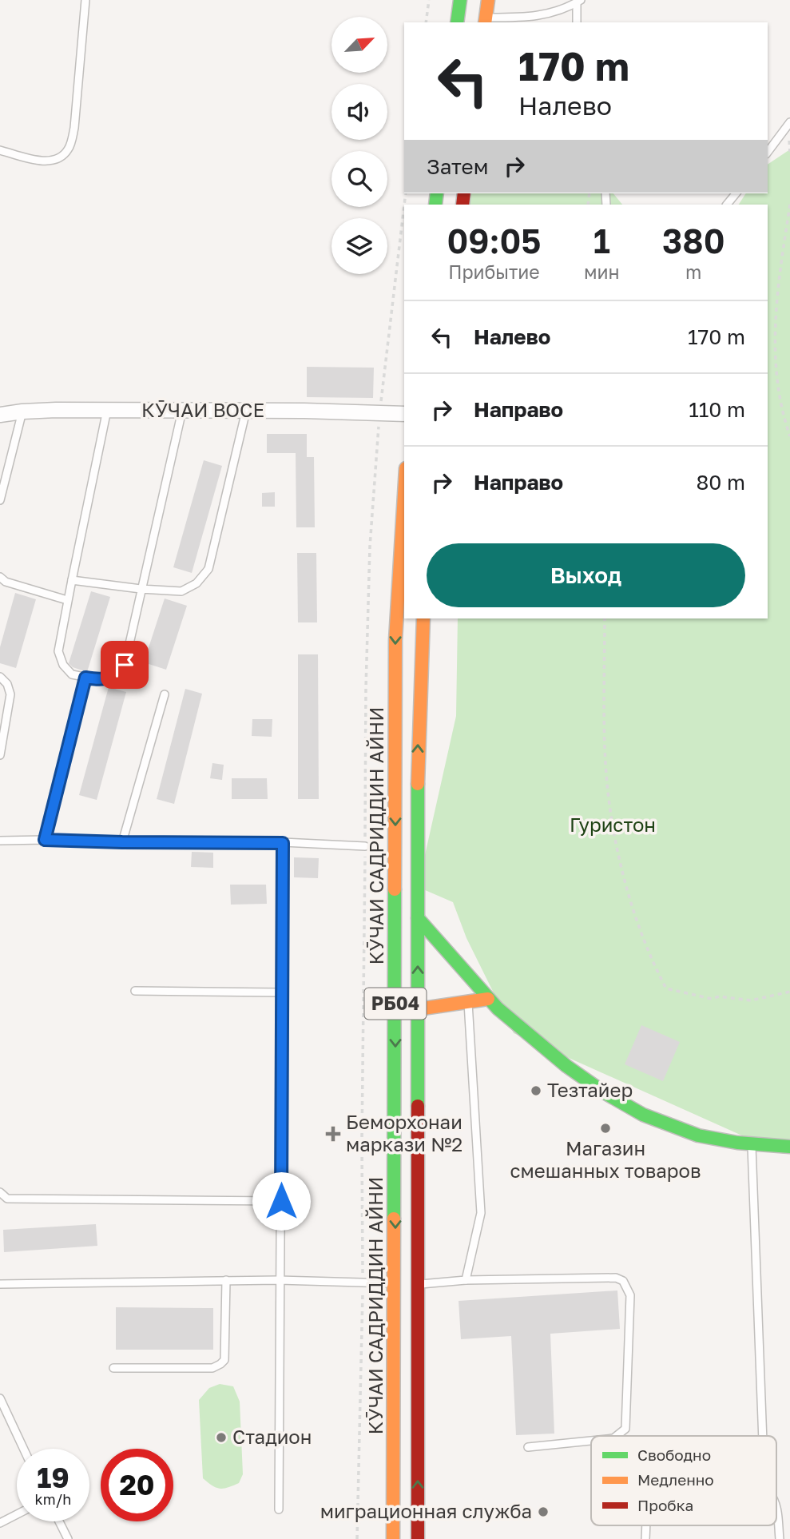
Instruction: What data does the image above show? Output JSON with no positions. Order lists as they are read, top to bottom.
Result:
{
  "streets": {
    "main road": ["КӮЧАИ САДРИДДИН АЙНИ", "РБ04"],
    "street": ["КӮЧАИ ВОСЕ"]
  },
  "parks": ["Гуристон"],
  "places": {
    "other": [
      "Тезтайер",
      "Магазин смешанных товаров",
      "Стадион",
      "миграционная служба"
    ],
    "health": ["Беморхонаи маркази №2"]
  },
  "legend": ["Свободно", "Медленно", "Пробка"],
  "north": "top right",
  "page": {
    "turn": ["170 m", "Налево"],
    "then": "Затем",
    "eta": [
      "09:05",
      "Прибытие",
      "1",
      "мин",
      "380",
      "m"
    ],
    "list": [
      {
        "name": "Налево",
        "value": "170 m"
      },
      {
        "name": "Направо",
        "value": "110 m"
      },
      {
        "name": "Направо",
        "value": "80 m"
      }
    ],
    "buttons": "Выход",
    "speed": "19 km/h",
    "limit": "20"
  }
}
